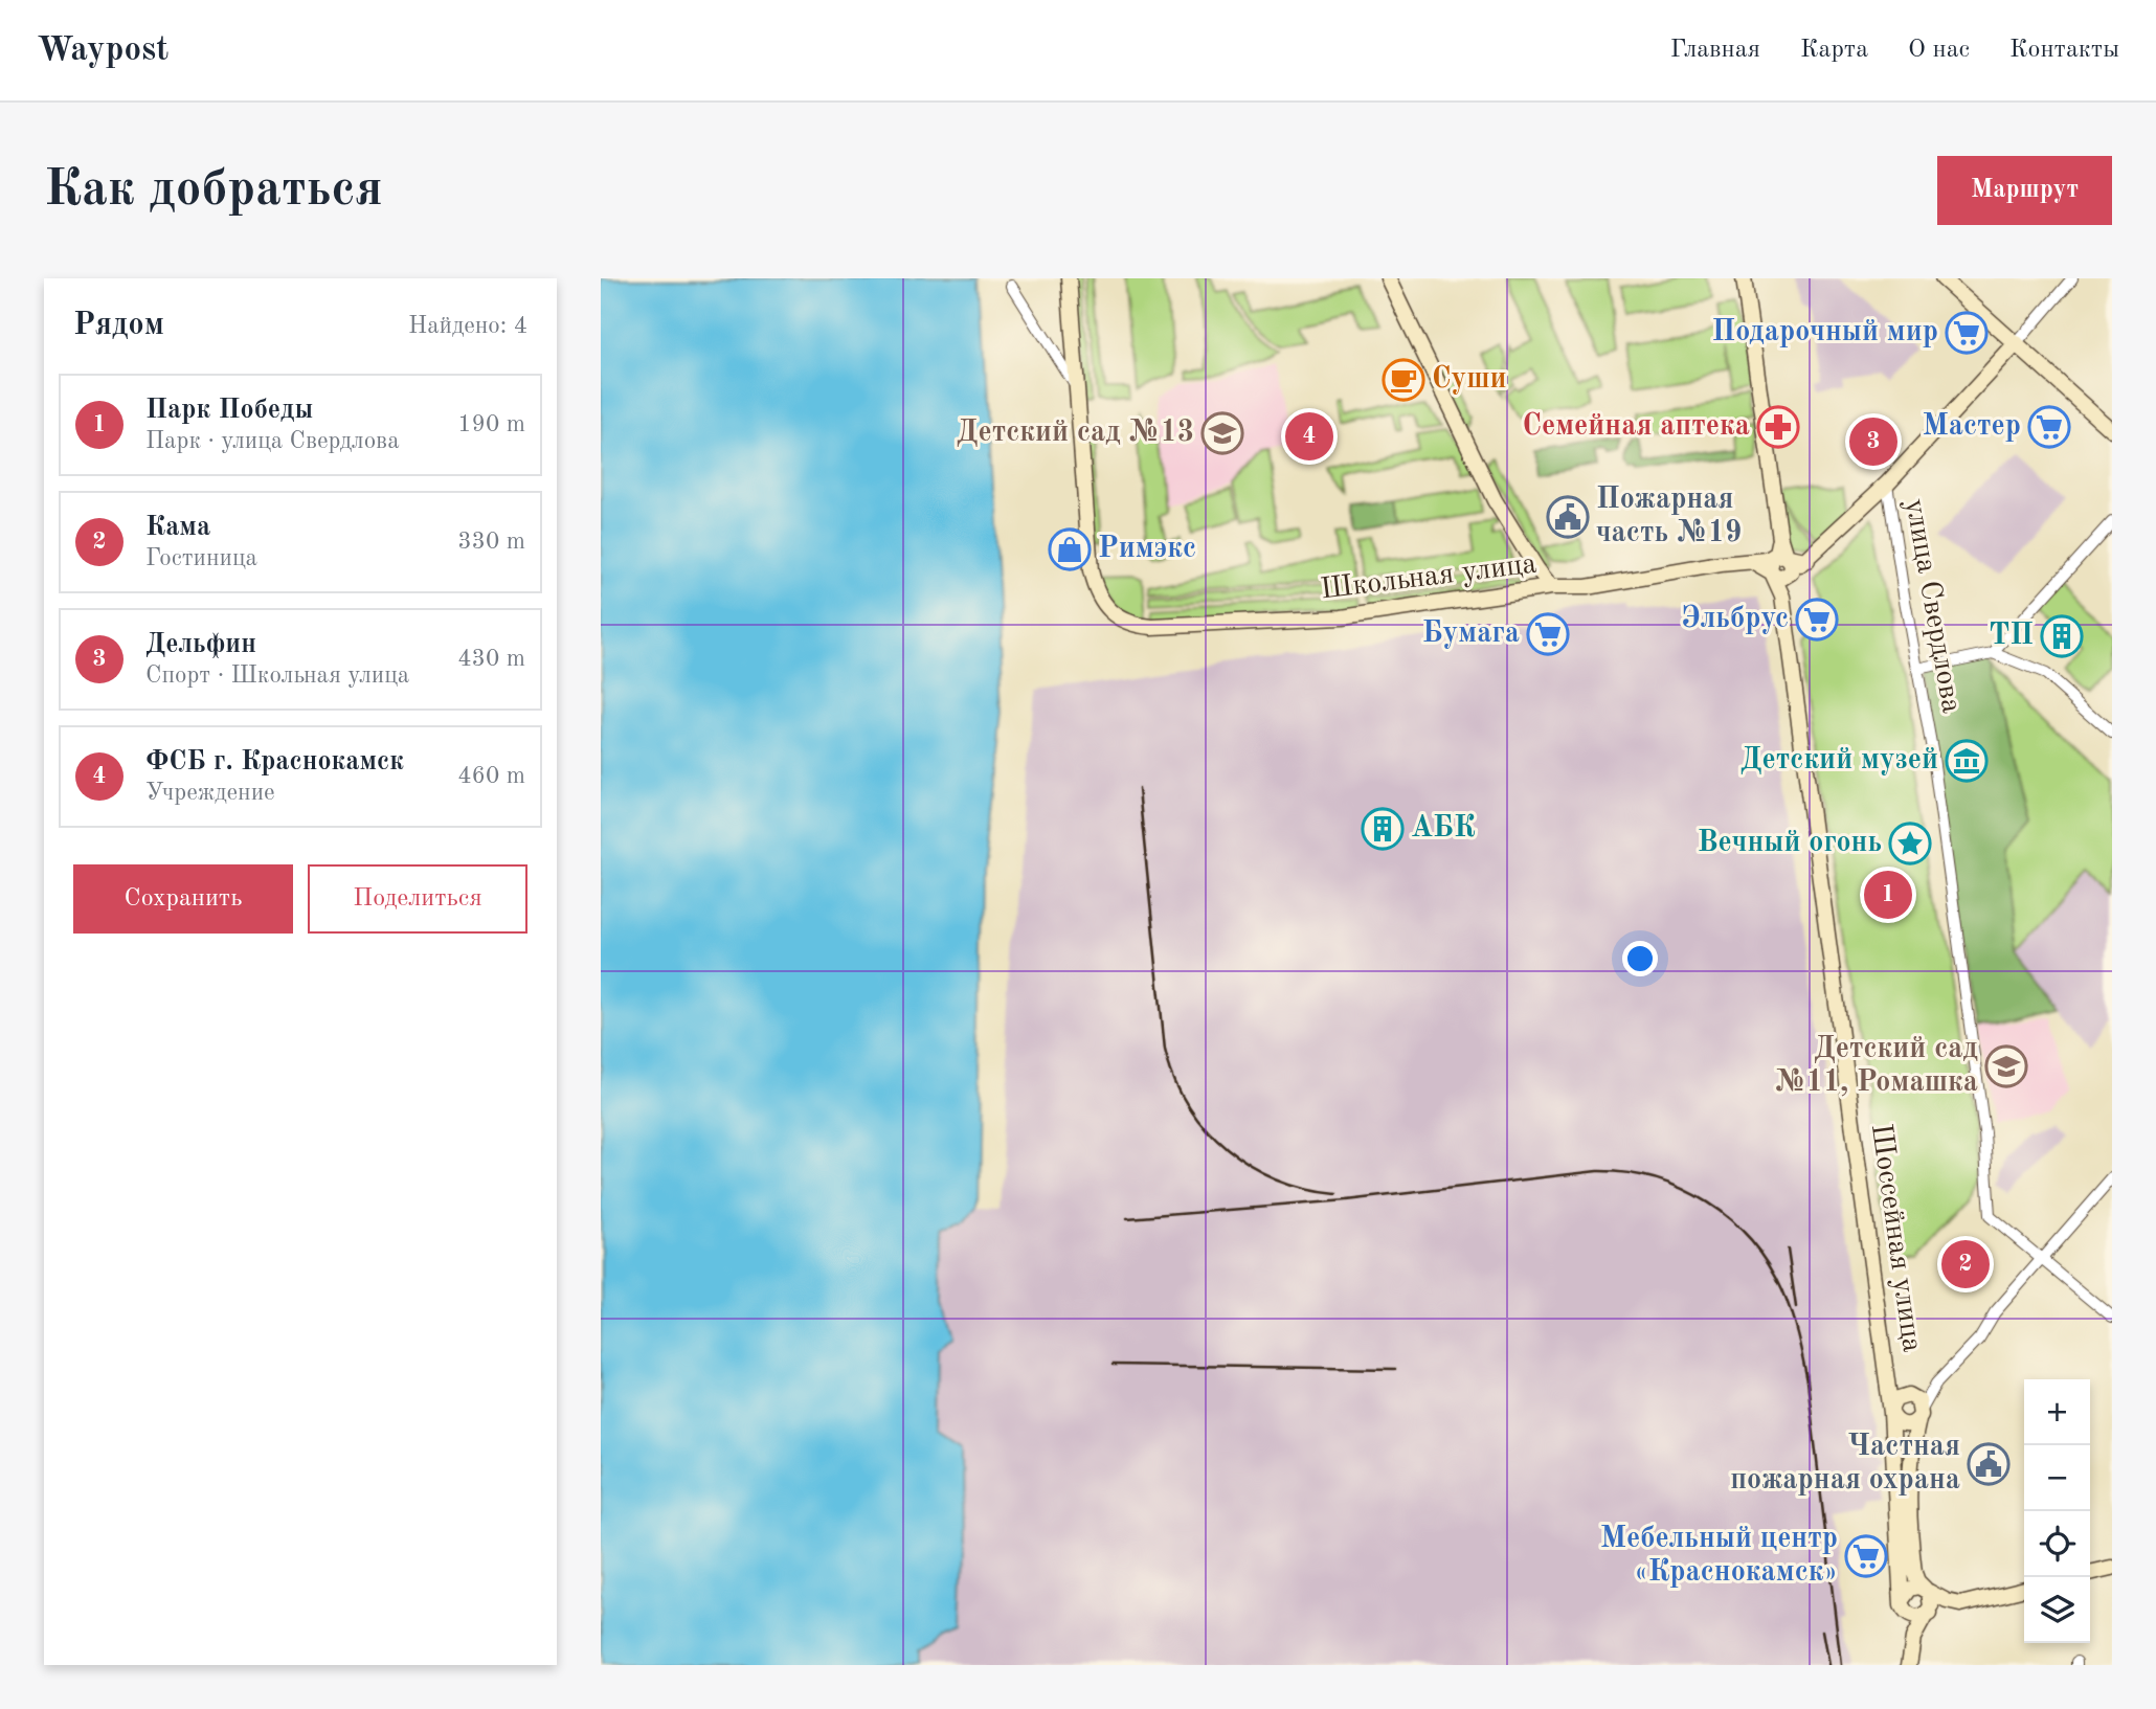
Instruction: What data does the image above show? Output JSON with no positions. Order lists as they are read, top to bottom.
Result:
{
  "streets": {
    "main road": ["Школьная улица", "Шоссейная улица"],
    "street": ["улица Свердлова"]
  },
  "places": {
    "supermarket": [
      "Подарочный мир",
      "Мастер",
      "Эльбрус",
      "Бумага",
      "Мебельный центр «Краснокамск»"
    ],
    "cafe": ["Суши"],
    "pharmacy": ["Семейная аптека"],
    "school or university": ["Детский сад №13", "Детский сад №11, Ромашка"],
    "public building": ["Пожарная часть №19", "Частная пожарная охрана"],
    "shop": ["Римэкс"],
    "building": ["ТП", "АБК"],
    "museum": ["Детский музей"],
    "place": ["Вечный огонь"]
  },
  "page": {
    "header": "Waypost",
    "nav": [
      "Главная",
      "Карта",
      "О нас",
      "Контакты"
    ],
    "buttons": [
      "Маршрут",
      ["Сохранить", "Поделиться"]
    ],
    "title": "Как добраться",
    "heading": ["Рядом", "Найдено: 4"],
    "list": [
      {
        "mark": "1",
        "name": "Парк Победы",
        "note": "Парк · улица Свердлова",
        "value": "190 m"
      },
      {
        "mark": "2",
        "name": "Кама",
        "note": "Гостиница",
        "value": "330 m"
      },
      {
        "mark": "3",
        "name": "Дельфин",
        "note": "Спорт · Школьная улица",
        "value": "430 m"
      },
      {
        "mark": "4",
        "name": "ФСБ г. Краснокамск",
        "note": "Учреждение",
        "value": "460 m"
      }
    ],
    "pins": [
      "4",
      "3",
      "1",
      "2"
    ],
    "map_buttons": ["+", "−"]
  }
}
